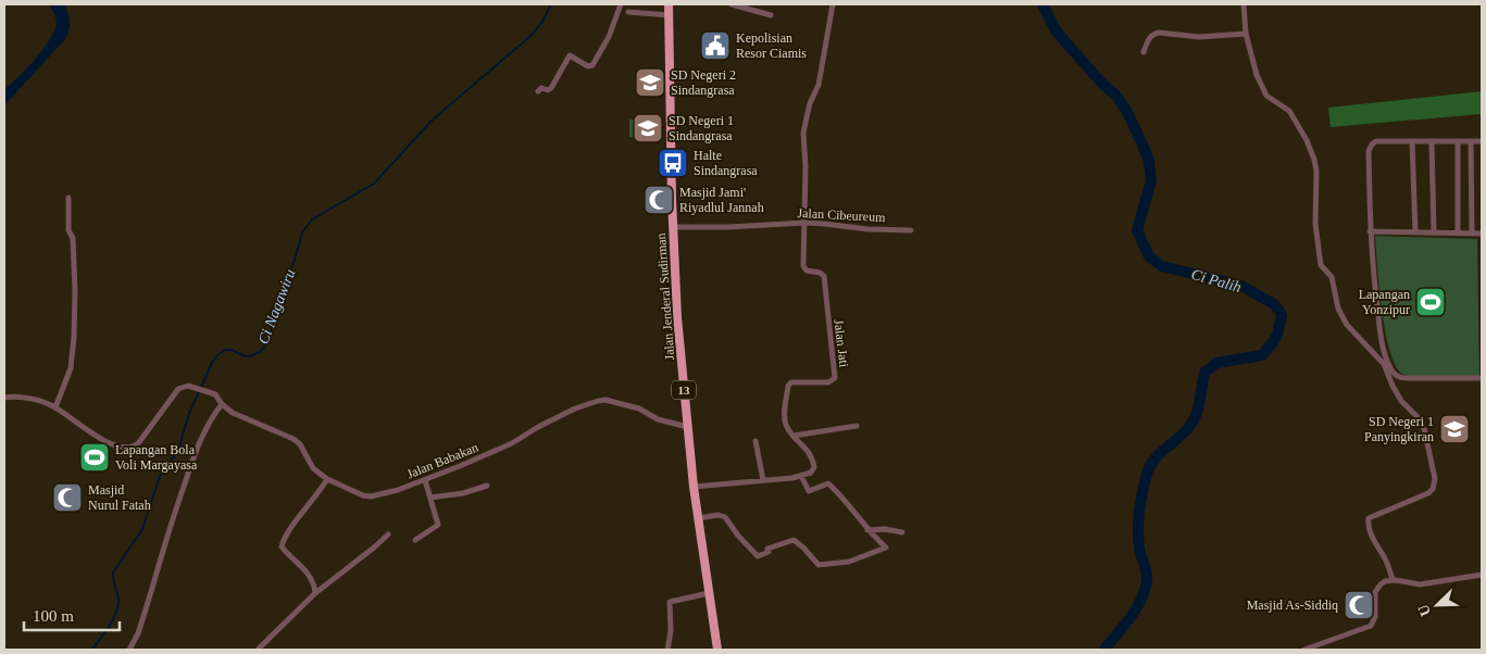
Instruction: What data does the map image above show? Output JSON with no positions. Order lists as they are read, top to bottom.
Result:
{
  "streets": {
    "highway": ["Jalan Jenderal Sudirman", "13"],
    "street": ["Jalan Cibeureum", "Jalan Jati", "Jalan Babakan"]
  },
  "crossings": [
    ["Jalan Cibeureum", "Jalan Jenderal Sudirman"],
    ["Jalan Cibeureum", "Jalan Jati"],
    ["Jalan Jenderal Sudirman", "Jalan Babakan"]
  ],
  "water": ["Ci Palih", "Ci Nagawiru"],
  "places": {
    "public building": ["Kepolisian Resor Ciamis"],
    "school or university": ["SD Negeri 2 Sindangrasa", "SD Negeri 1 Sindangrasa", "SD Negeri 1 Panyingkiran"],
    "bus stop": ["Halte Sindangrasa"],
    "mosque": ["Masjid Jami' Riyadlul Jannah", "Masjid Nurul Fatah", "Masjid As-Siddiq"],
    "sports": ["Lapangan Yonzipur", "Lapangan Bola Voli Margayasa"]
  },
  "scale_bar": "100 m",
  "north": "bottom left"
}
